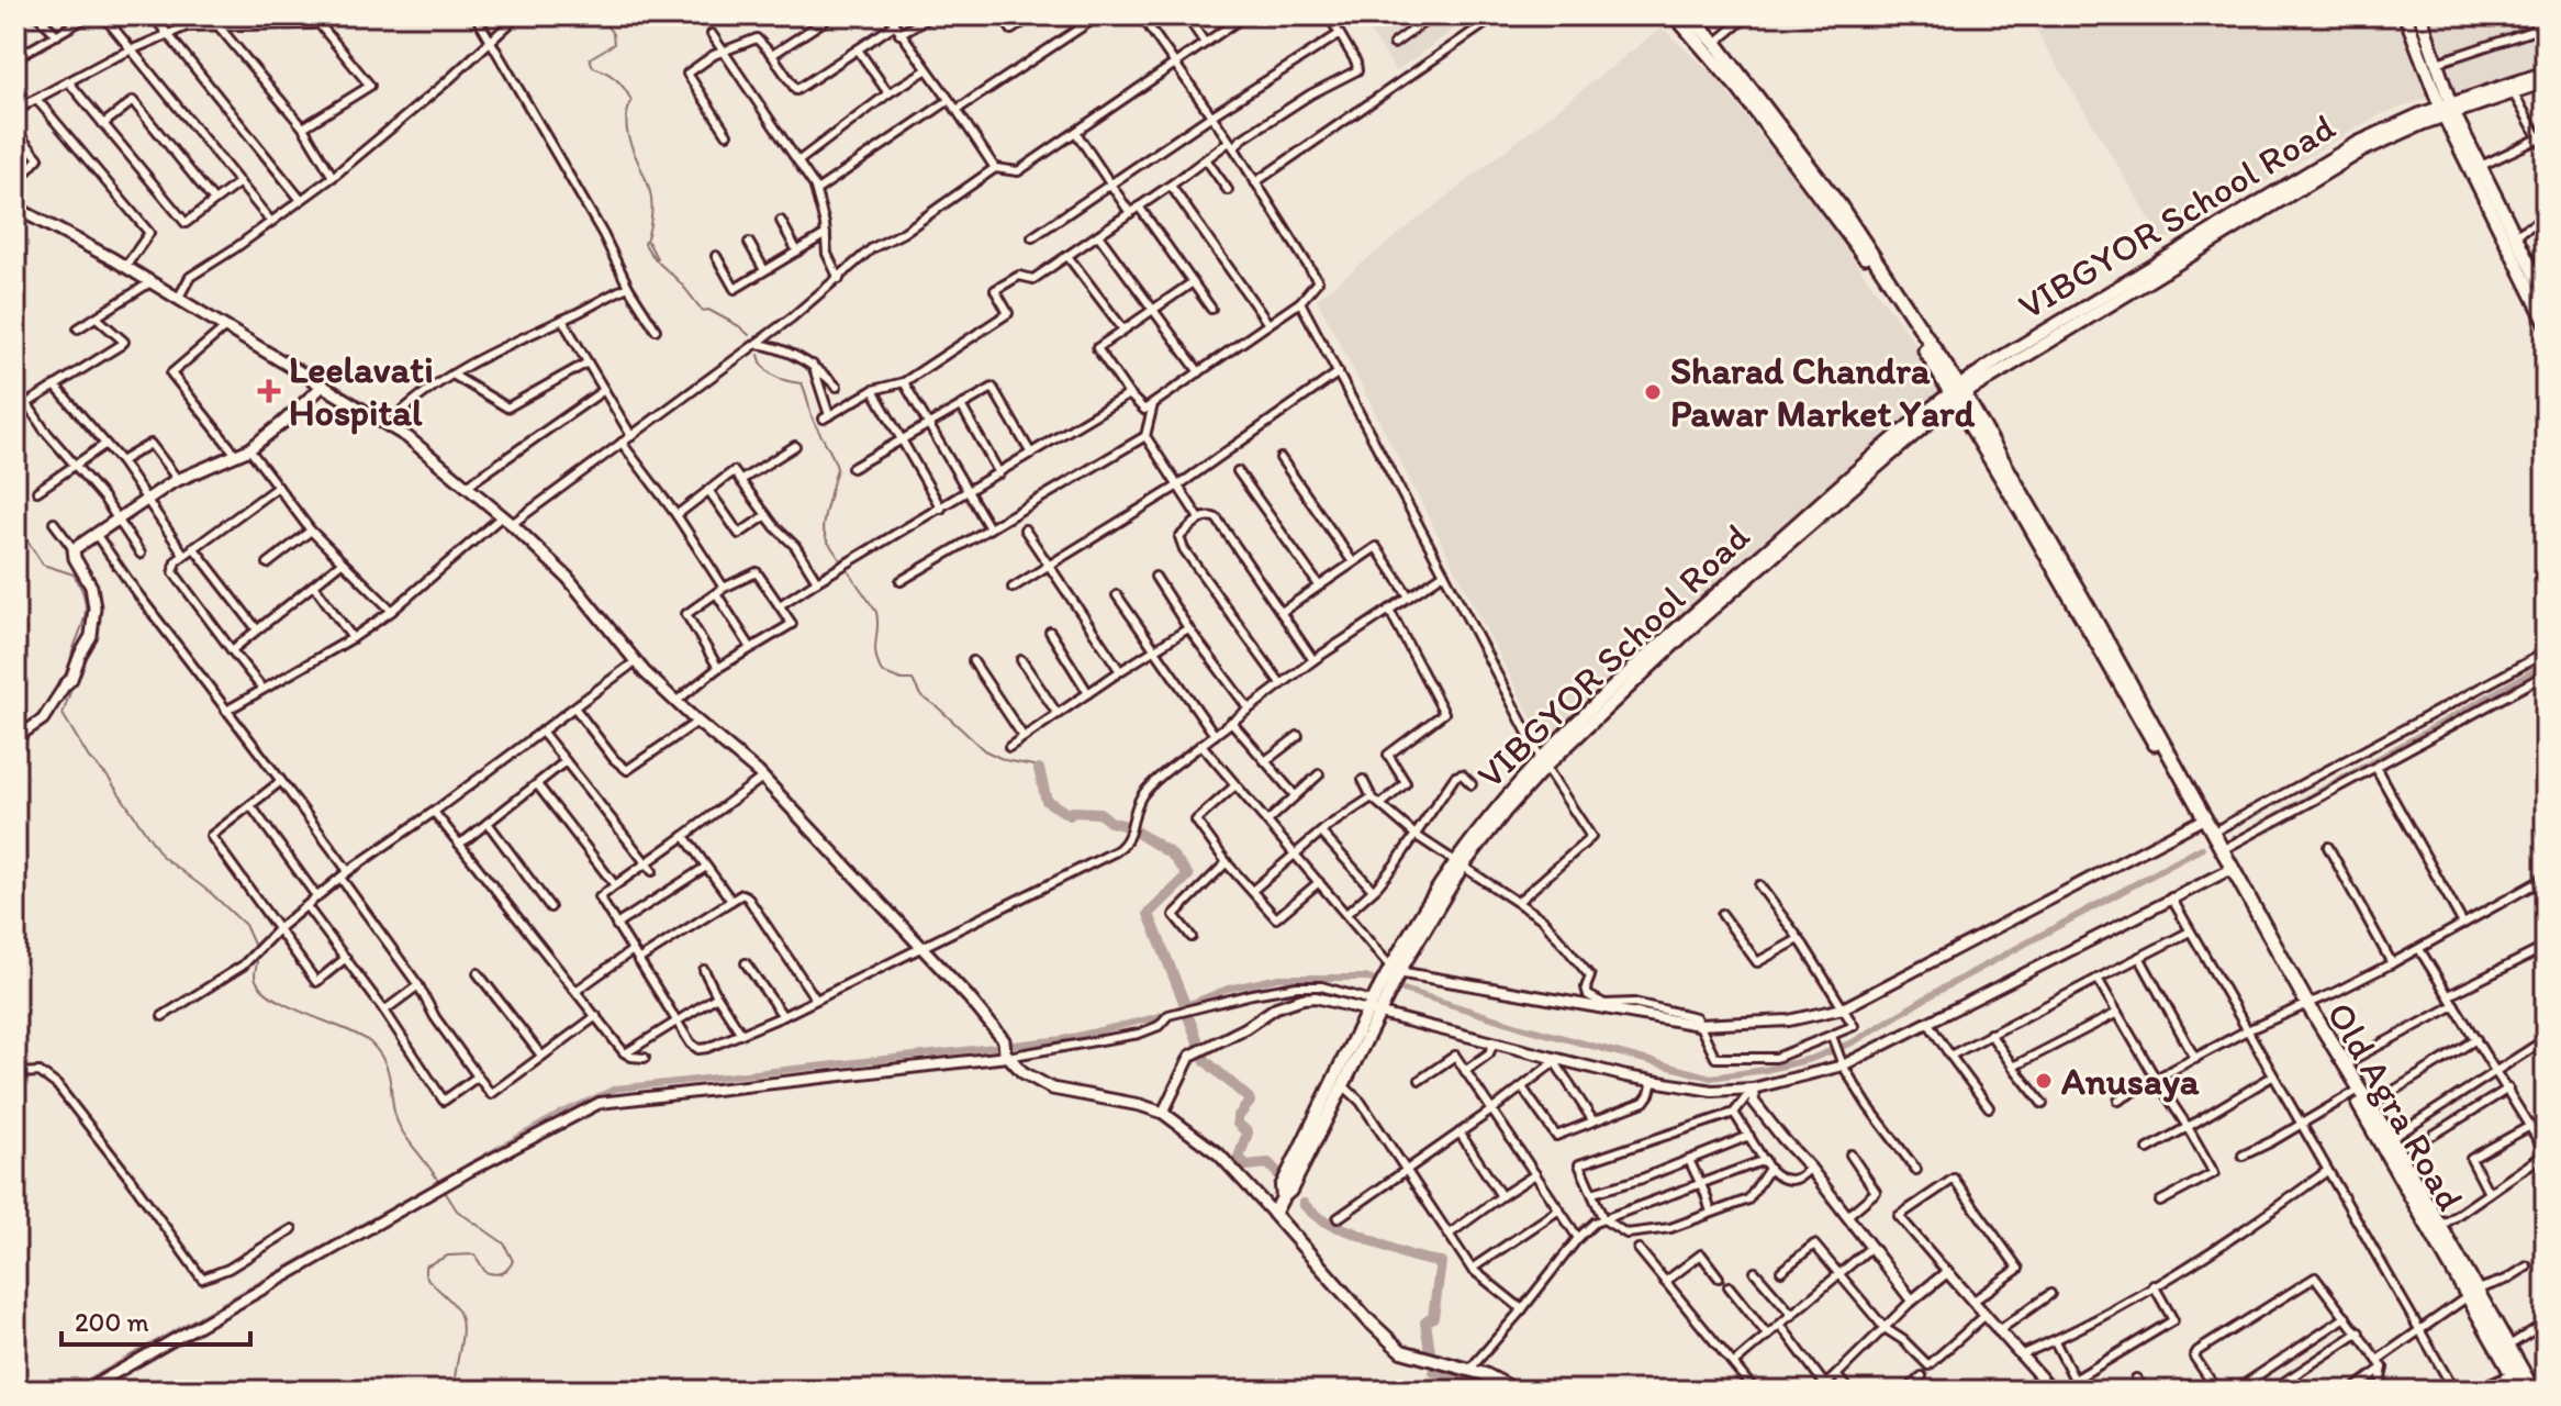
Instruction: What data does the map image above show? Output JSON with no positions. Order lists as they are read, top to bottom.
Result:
{
  "streets": {
    "highway": ["Old Agra Road"],
    "main road": ["VIBGYOR School Road"]
  },
  "places": {
    "health": ["Leelavati Hospital"],
    "other": ["Sharad Chandra Pawar Market Yard", "Anusaya"]
  },
  "scale_bar": "200 m"
}
